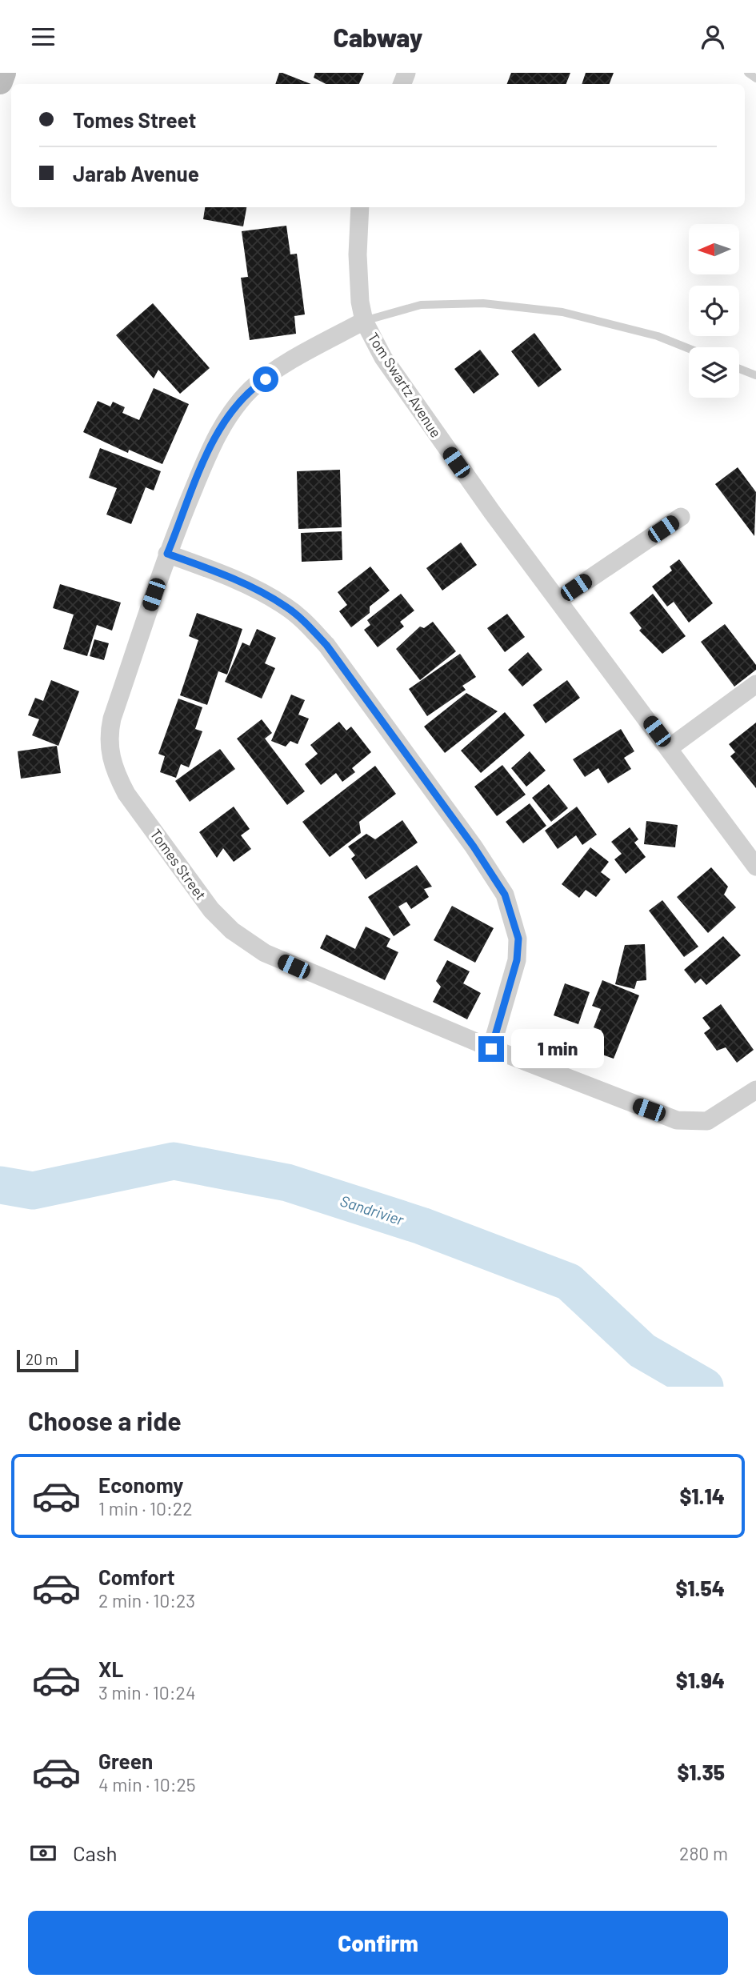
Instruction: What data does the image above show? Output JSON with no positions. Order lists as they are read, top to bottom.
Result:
{
  "streets": {
    "street": ["Tom Swartz Avenue", "Tomes Street"]
  },
  "crossings": [
    ["Tom Swartz Avenue", "Tomes Street"]
  ],
  "water": ["Sandrivier"],
  "scale_bar": "20 m",
  "north": "left",
  "page": {
    "header": "Cabway",
    "banner": ["Tomes Street", "Jarab Avenue"],
    "bubble": "1 min",
    "scale": "20 m",
    "heading": "Choose a ride",
    "list": [
      {
        "name": "Economy",
        "note": "1 min · 10:22",
        "value": "$1.14"
      },
      {
        "name": "Comfort",
        "note": "2 min · 10:23",
        "value": "$1.54"
      },
      {
        "name": "XL",
        "note": "3 min · 10:24",
        "value": "$1.94"
      },
      {
        "name": "Green",
        "note": "4 min · 10:25",
        "value": "$1.35"
      }
    ],
    "pay": ["Cash", "280 m"],
    "buttons": "Confirm"
  }
}
